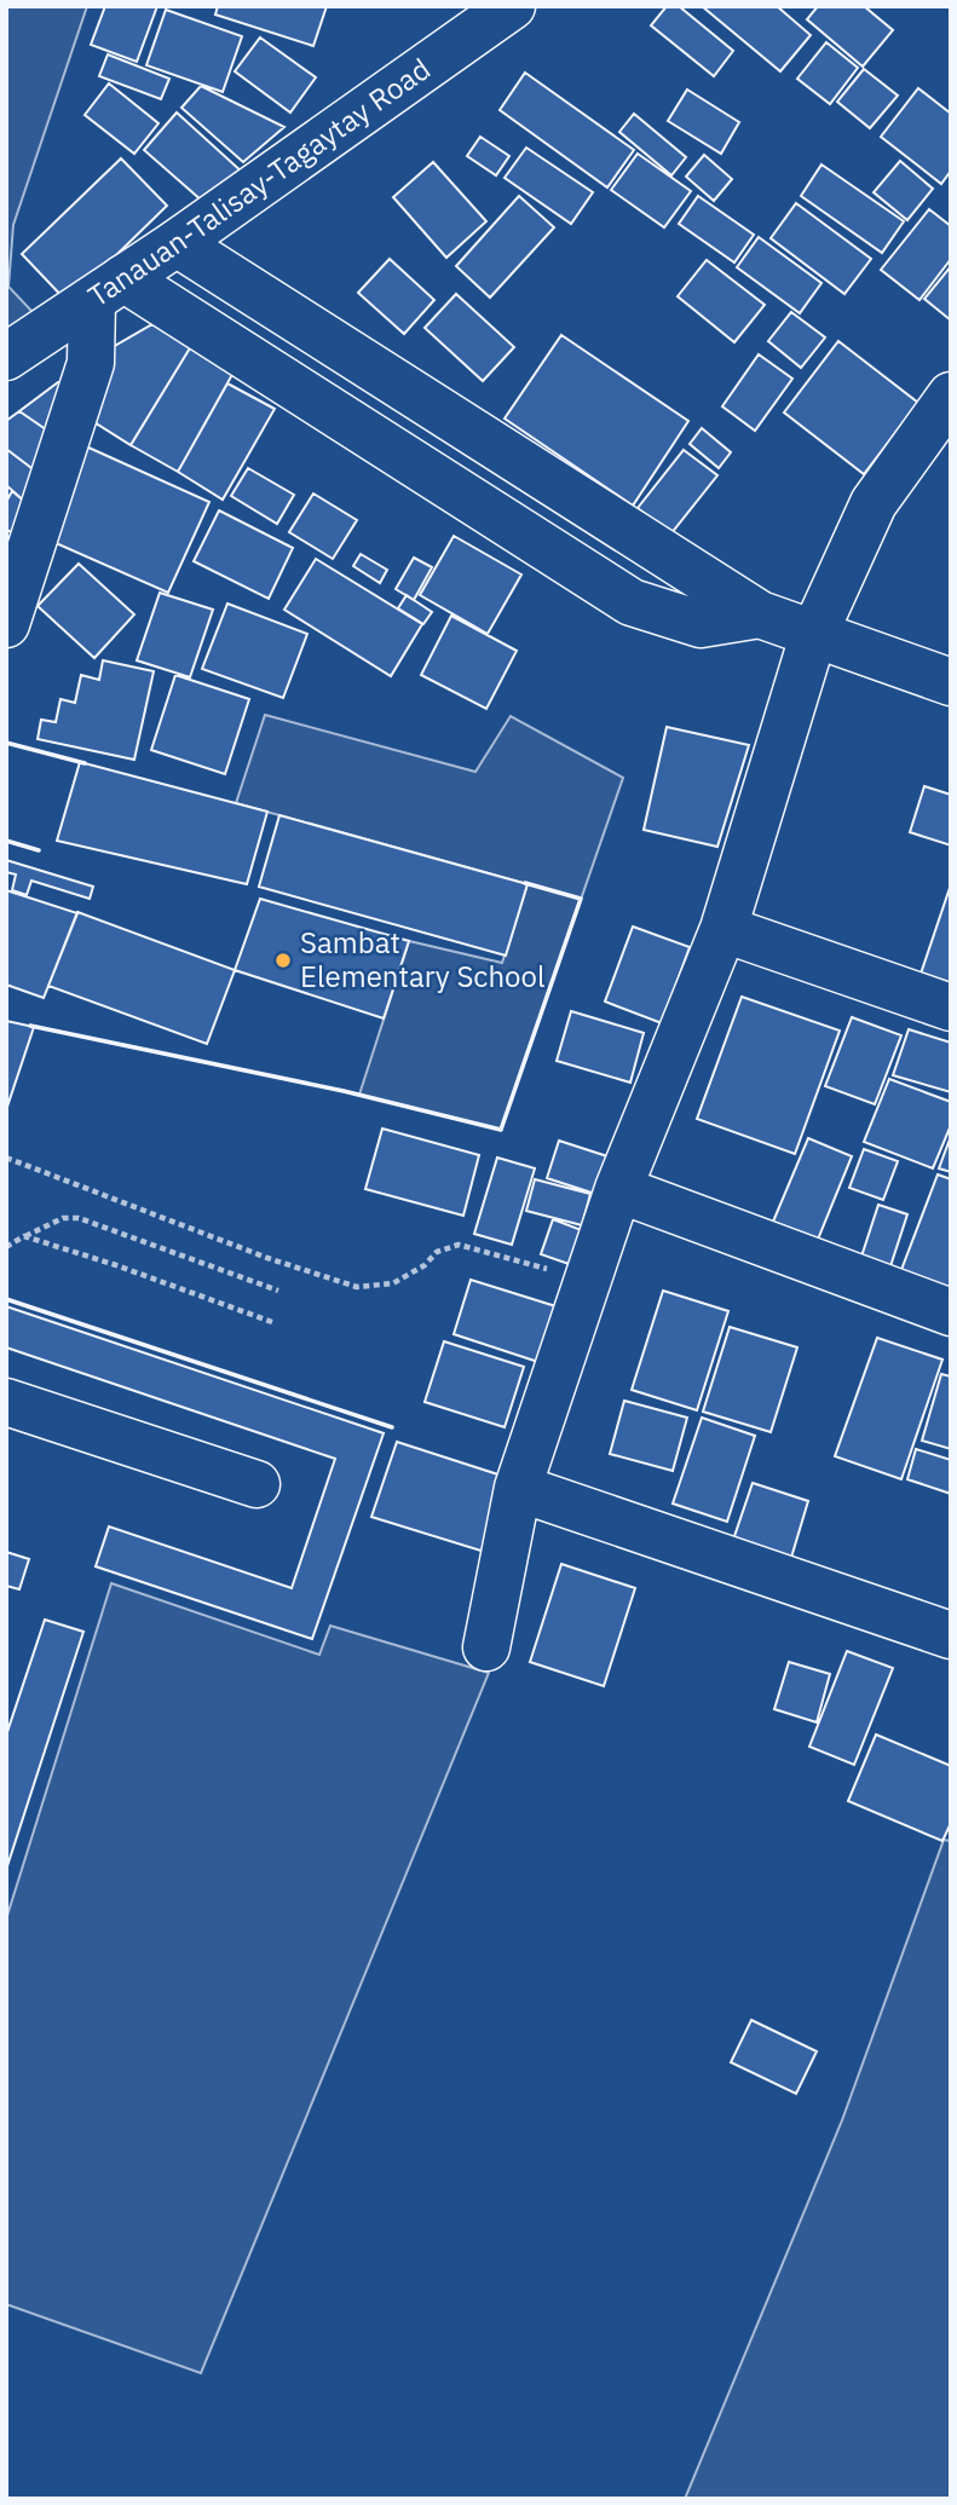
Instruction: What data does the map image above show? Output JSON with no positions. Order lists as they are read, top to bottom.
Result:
{
  "streets": {
    "street": ["Tanauan-Talisay-Tagaytay Road"]
  },
  "places": ["Sambat Elementary School"]
}
